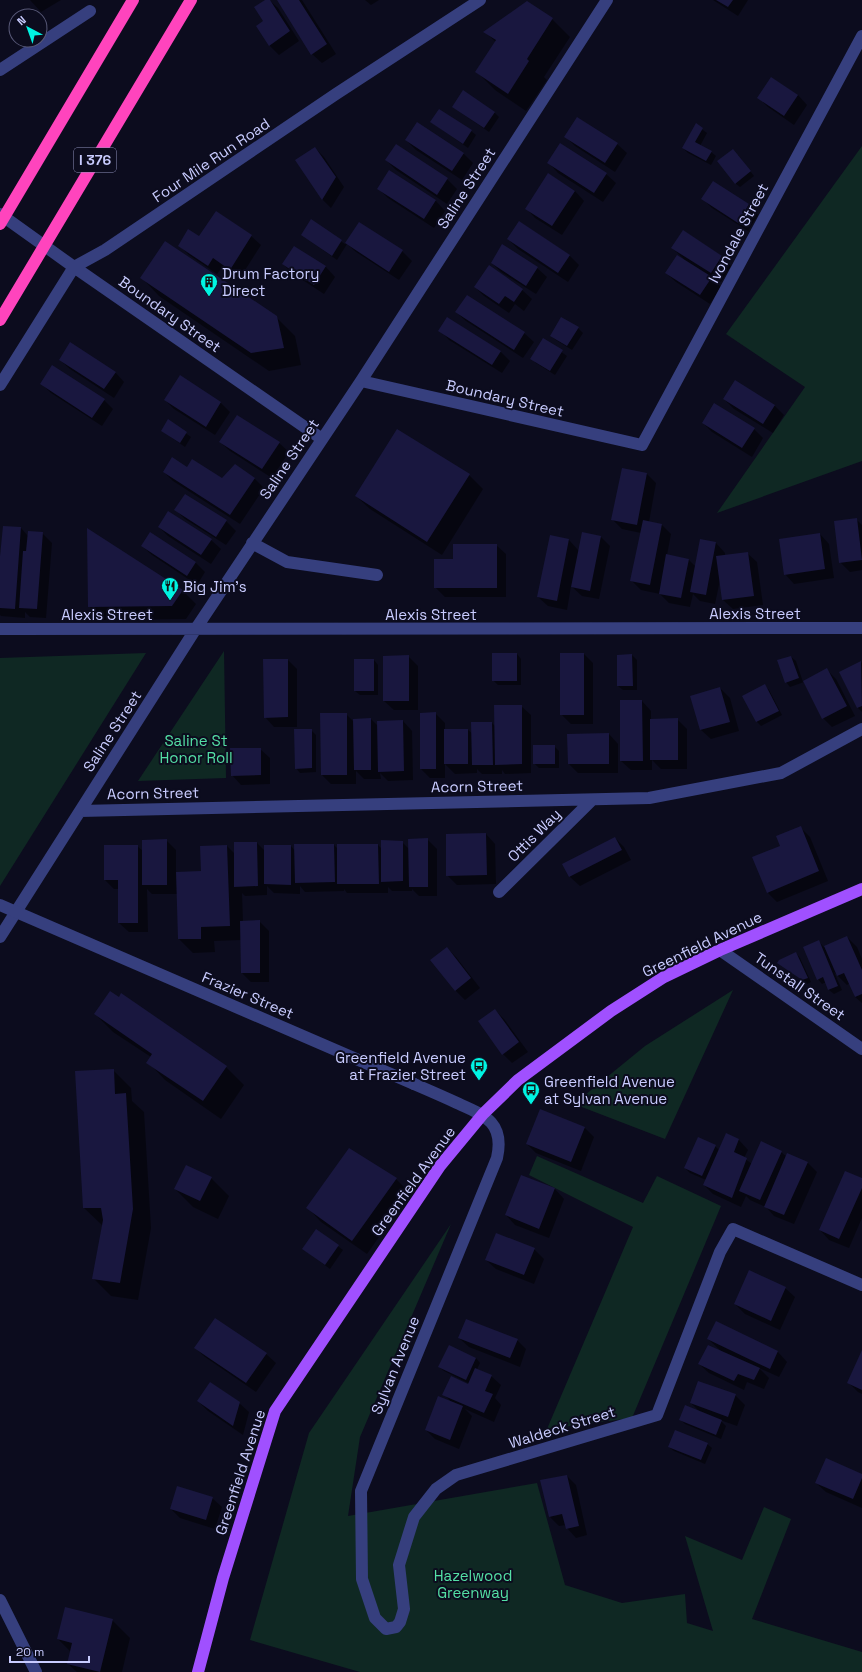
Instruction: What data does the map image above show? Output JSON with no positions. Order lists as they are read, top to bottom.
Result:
{
  "streets": {
    "highway": ["I 376"],
    "main road": ["Greenfield Avenue"],
    "street": [
      "Four Mile Run Road",
      "Saline Street",
      "Ivondale Street",
      "Boundary Street",
      "Alexis Street",
      "Acorn Street",
      "Ottis Way",
      "Tunstall Street",
      "Frazier Street",
      "Sylvan Avenue",
      "Waldeck Street"
    ]
  },
  "crossings": [
    ["Four Mile Run Road", "Boundary Street"],
    ["Saline Street", "Boundary Street"],
    ["Saline Street", "Alexis Street"],
    ["Saline Street", "Acorn Street"],
    ["Ivondale Street", "Boundary Street"],
    ["Acorn Street", "Ottis Way"],
    ["Greenfield Avenue", "Tunstall Street"],
    ["Greenfield Avenue", "Frazier Street"],
    ["Greenfield Avenue", "Sylvan Avenue"],
    ["Frazier Street", "Sylvan Avenue"],
    ["Sylvan Avenue", "Waldeck Street"]
  ],
  "parks": ["Saline St Honor Roll", "Hazelwood Greenway"],
  "places": {
    "building": ["Drum Factory Direct"],
    "restaurant": ["Big Jim's"],
    "bus stop": ["Greenfield Avenue at Frazier Street", "Greenfield Avenue at Sylvan Avenue"]
  },
  "scale_bar": "20 m",
  "north": "top left"
}
